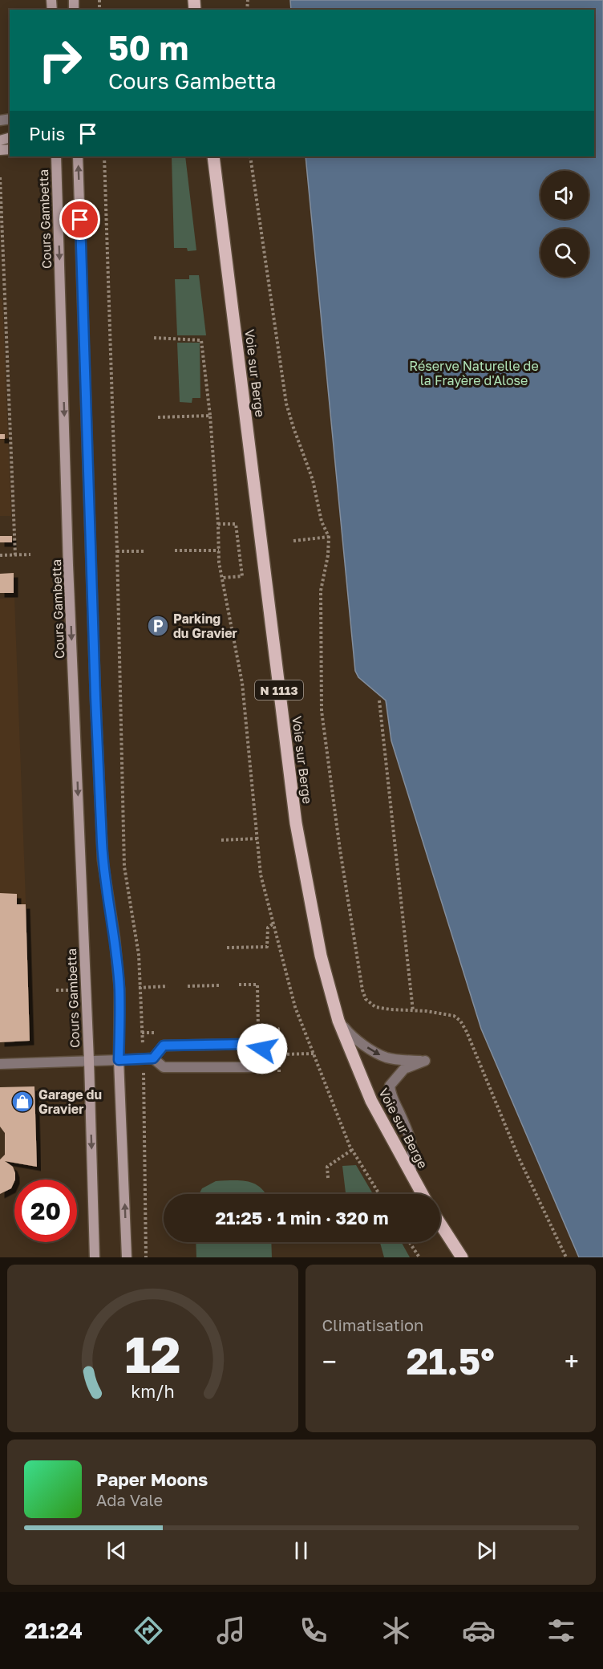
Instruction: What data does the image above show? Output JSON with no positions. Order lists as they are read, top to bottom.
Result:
{
  "streets": {
    "main road": ["Cours Gambetta", "Voie sur Berge", "N 1113"]
  },
  "parks": ["Réserve Naturelle de la Frayère d'Alose"],
  "places": {
    "parking": ["Parking du Gravier"],
    "shop": ["Garage du Gravier"]
  },
  "page": {
    "turn": ["50 m", "Cours Gambetta"],
    "then": "Puis",
    "limit": "20",
    "trip": "21:25 · 1 min · 320 m",
    "tile": "Climatisation",
    "heat": ["−", "21.5°", "+"],
    "song": ["Paper Moons", "Ada Vale"],
    "tabs": "21:24",
    "gauge": ["12", "km/h"]
  }
}
